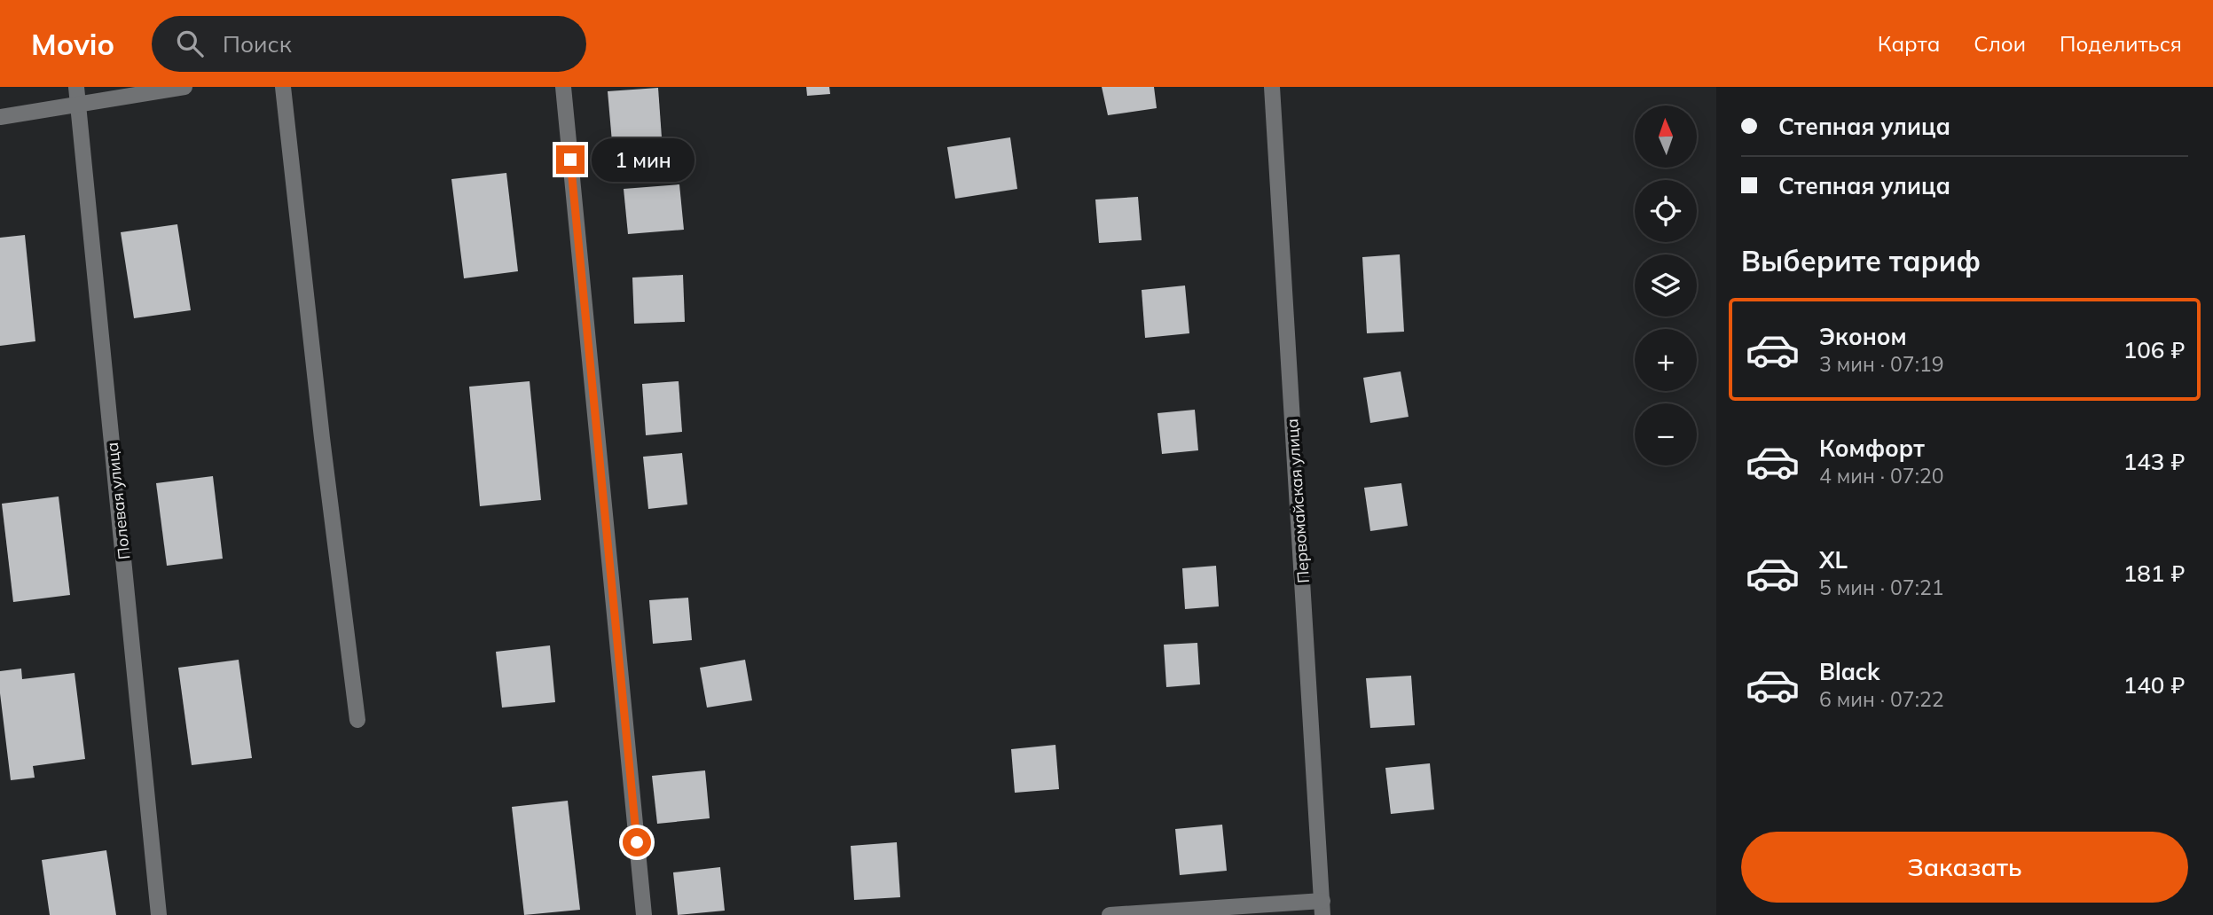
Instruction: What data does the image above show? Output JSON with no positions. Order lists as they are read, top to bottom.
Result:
{
  "streets": {
    "street": ["Полевая улица", "Первомайская улица"]
  },
  "north": "top",
  "page": {
    "header": "Movio",
    "search": "Поиск",
    "nav": ["Карта", "Слои", "Поделиться"],
    "banner": ["Степная улица", "Степная улица"],
    "map_buttons": ["+", "−"],
    "bubble": "1 мин",
    "heading": "Выберите тариф",
    "list": [
      {
        "name": "Эконом",
        "note": "3 мин · 07:19",
        "value": "106 ₽"
      },
      {
        "name": "Комфорт",
        "note": "4 мин · 07:20",
        "value": "143 ₽"
      },
      {
        "name": "XL",
        "note": "5 мин · 07:21",
        "value": "181 ₽"
      },
      {
        "name": "Black",
        "note": "6 мин · 07:22",
        "value": "140 ₽"
      }
    ],
    "buttons": "Заказать"
  }
}
